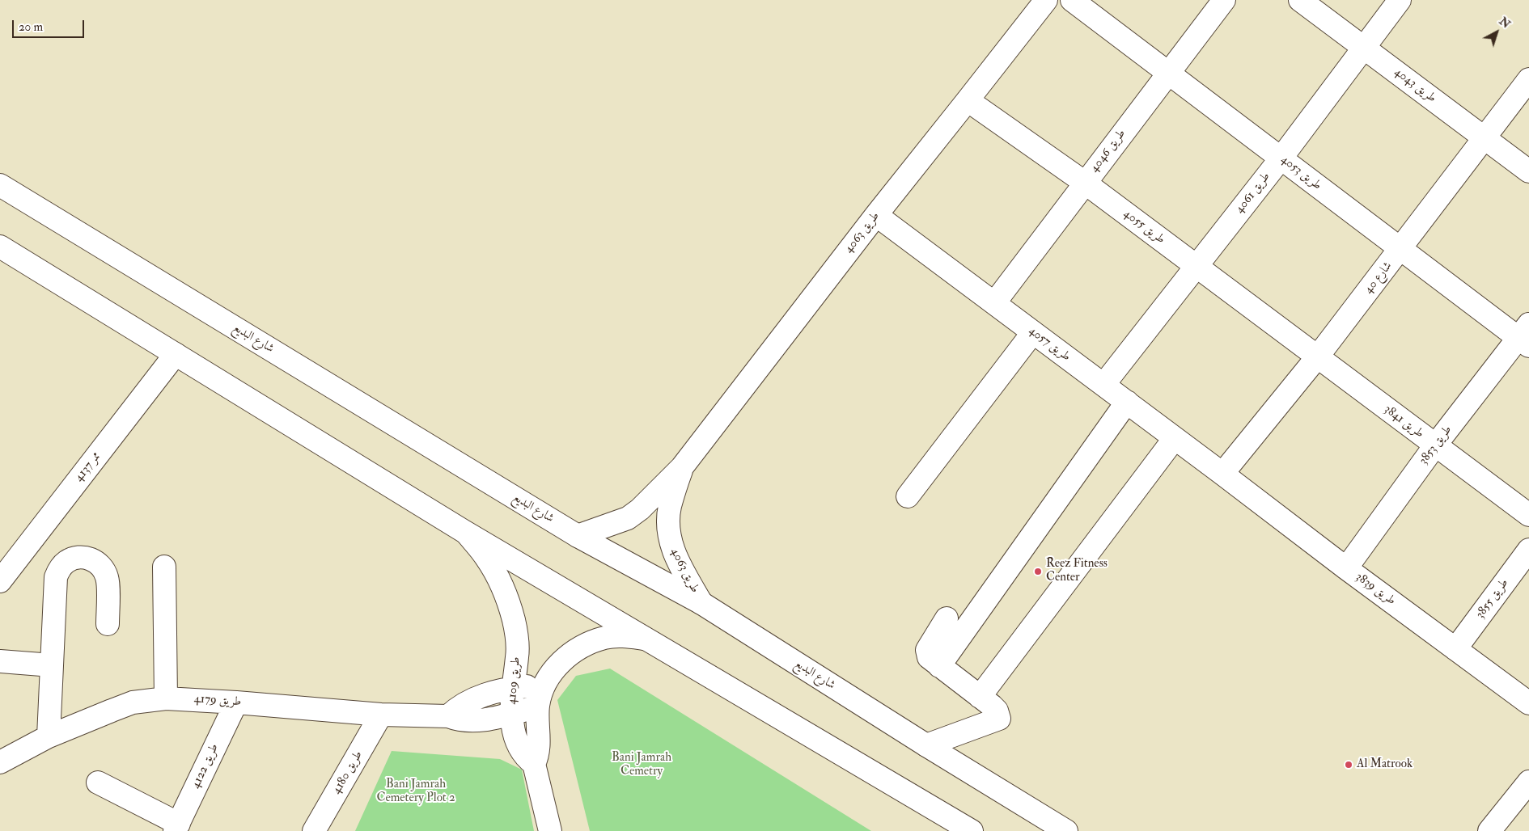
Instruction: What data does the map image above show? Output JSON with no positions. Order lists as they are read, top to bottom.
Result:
{
  "streets": {
    "street": [
      "طريق 4043",
      "طريق 4046",
      "طريق 4053",
      "طريق 4061",
      "طريق 4055",
      "طريق 4063",
      "شارع 40",
      "شارع البديع",
      "طريق 4057",
      "طريق 3841",
      "طريق 3853",
      "ممر 4137",
      "طريق 3839",
      "طريق 3855",
      "طريق 4109",
      "طريق 4179",
      "طريق 4122",
      "طريق 4180"
    ]
  },
  "crossings": [
    ["طريق 4043", "طريق 4061"],
    ["طريق 4043", "شارع 40"],
    ["طريق 4046", "طريق 4053"],
    ["طريق 4046", "طريق 4055"],
    ["طريق 4046", "طريق 4057"],
    ["طريق 4053", "طريق 4061"],
    ["طريق 4053", "شارع 40"],
    ["طريق 4053", "طريق 3853"],
    ["طريق 4061", "طريق 4055"],
    ["طريق 4061", "طريق 4057"],
    ["طريق 4055", "طريق 4063"],
    ["طريق 4055", "شارع 40"],
    ["طريق 4055", "طريق 3841"],
    ["طريق 4063", "شارع البديع"],
    ["طريق 4063", "طريق 4057"],
    ["شارع 40", "طريق 4057"],
    ["شارع 40", "طريق 3841"],
    ["شارع 40", "طريق 3839"],
    ["طريق 4057", "طريق 3839"],
    ["طريق 3841", "طريق 3853"],
    ["طريق 3853", "طريق 3839"],
    ["طريق 3839", "طريق 3855"],
    ["طريق 4109", "طريق 4179"],
    ["طريق 4179", "طريق 4122"],
    ["طريق 4179", "طريق 4180"]
  ],
  "parks": ["Bani Jamrah Cemetry", "Bani Jamrah Cemetery Plot 2"],
  "places": ["Reez Fitness Center", "Al Matrook"],
  "scale_bar": "20 m",
  "north": "top right"
}
